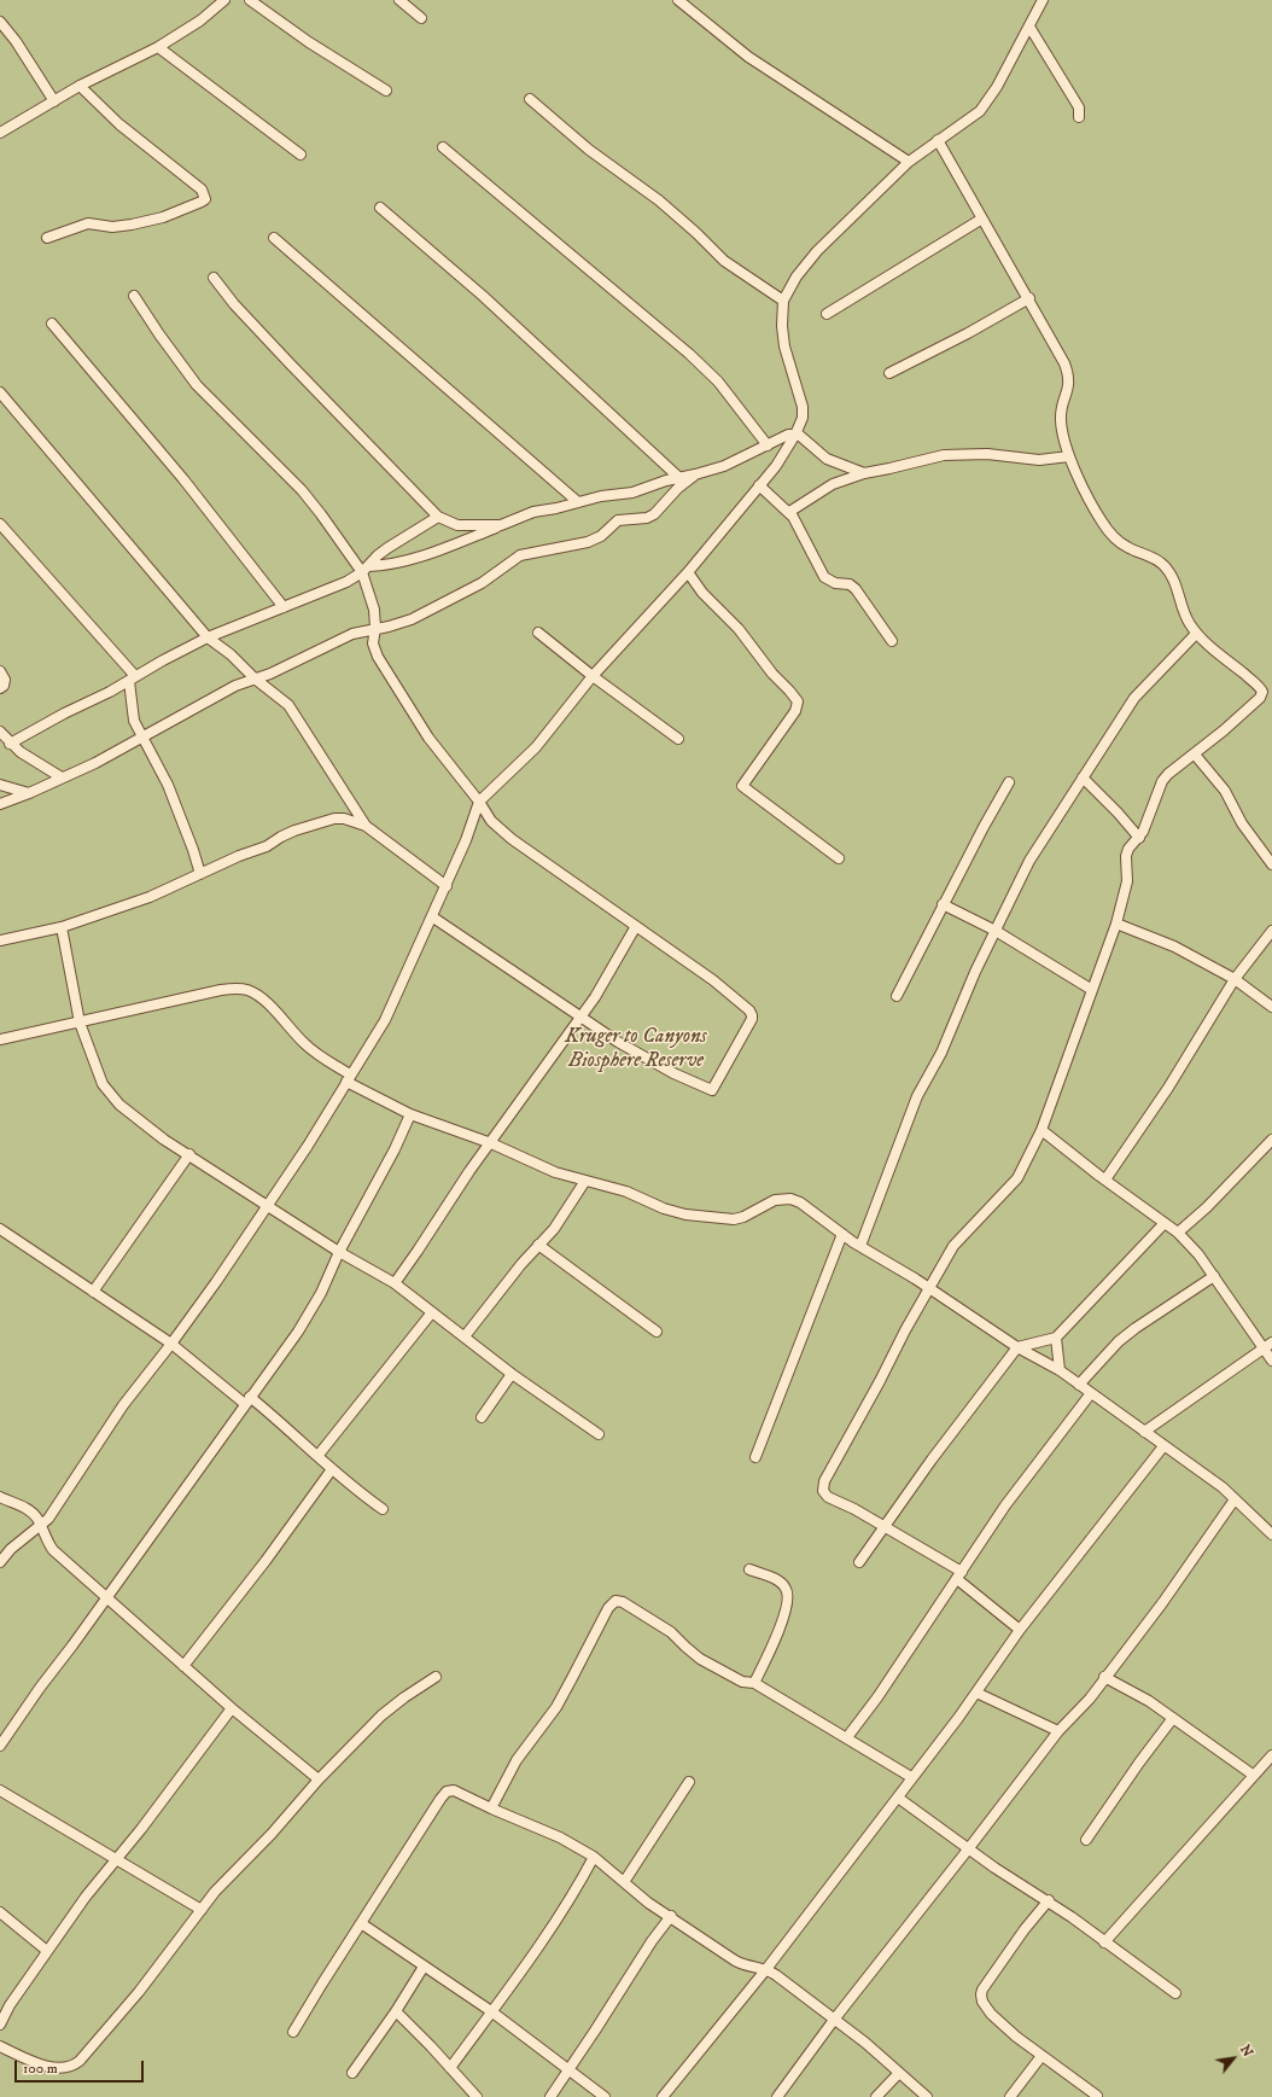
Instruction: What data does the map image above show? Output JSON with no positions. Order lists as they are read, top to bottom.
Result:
{
  "parks": ["Kruger to Canyons Biosphere Reserve"],
  "scale_bar": "100 m",
  "north": "top right"
}
